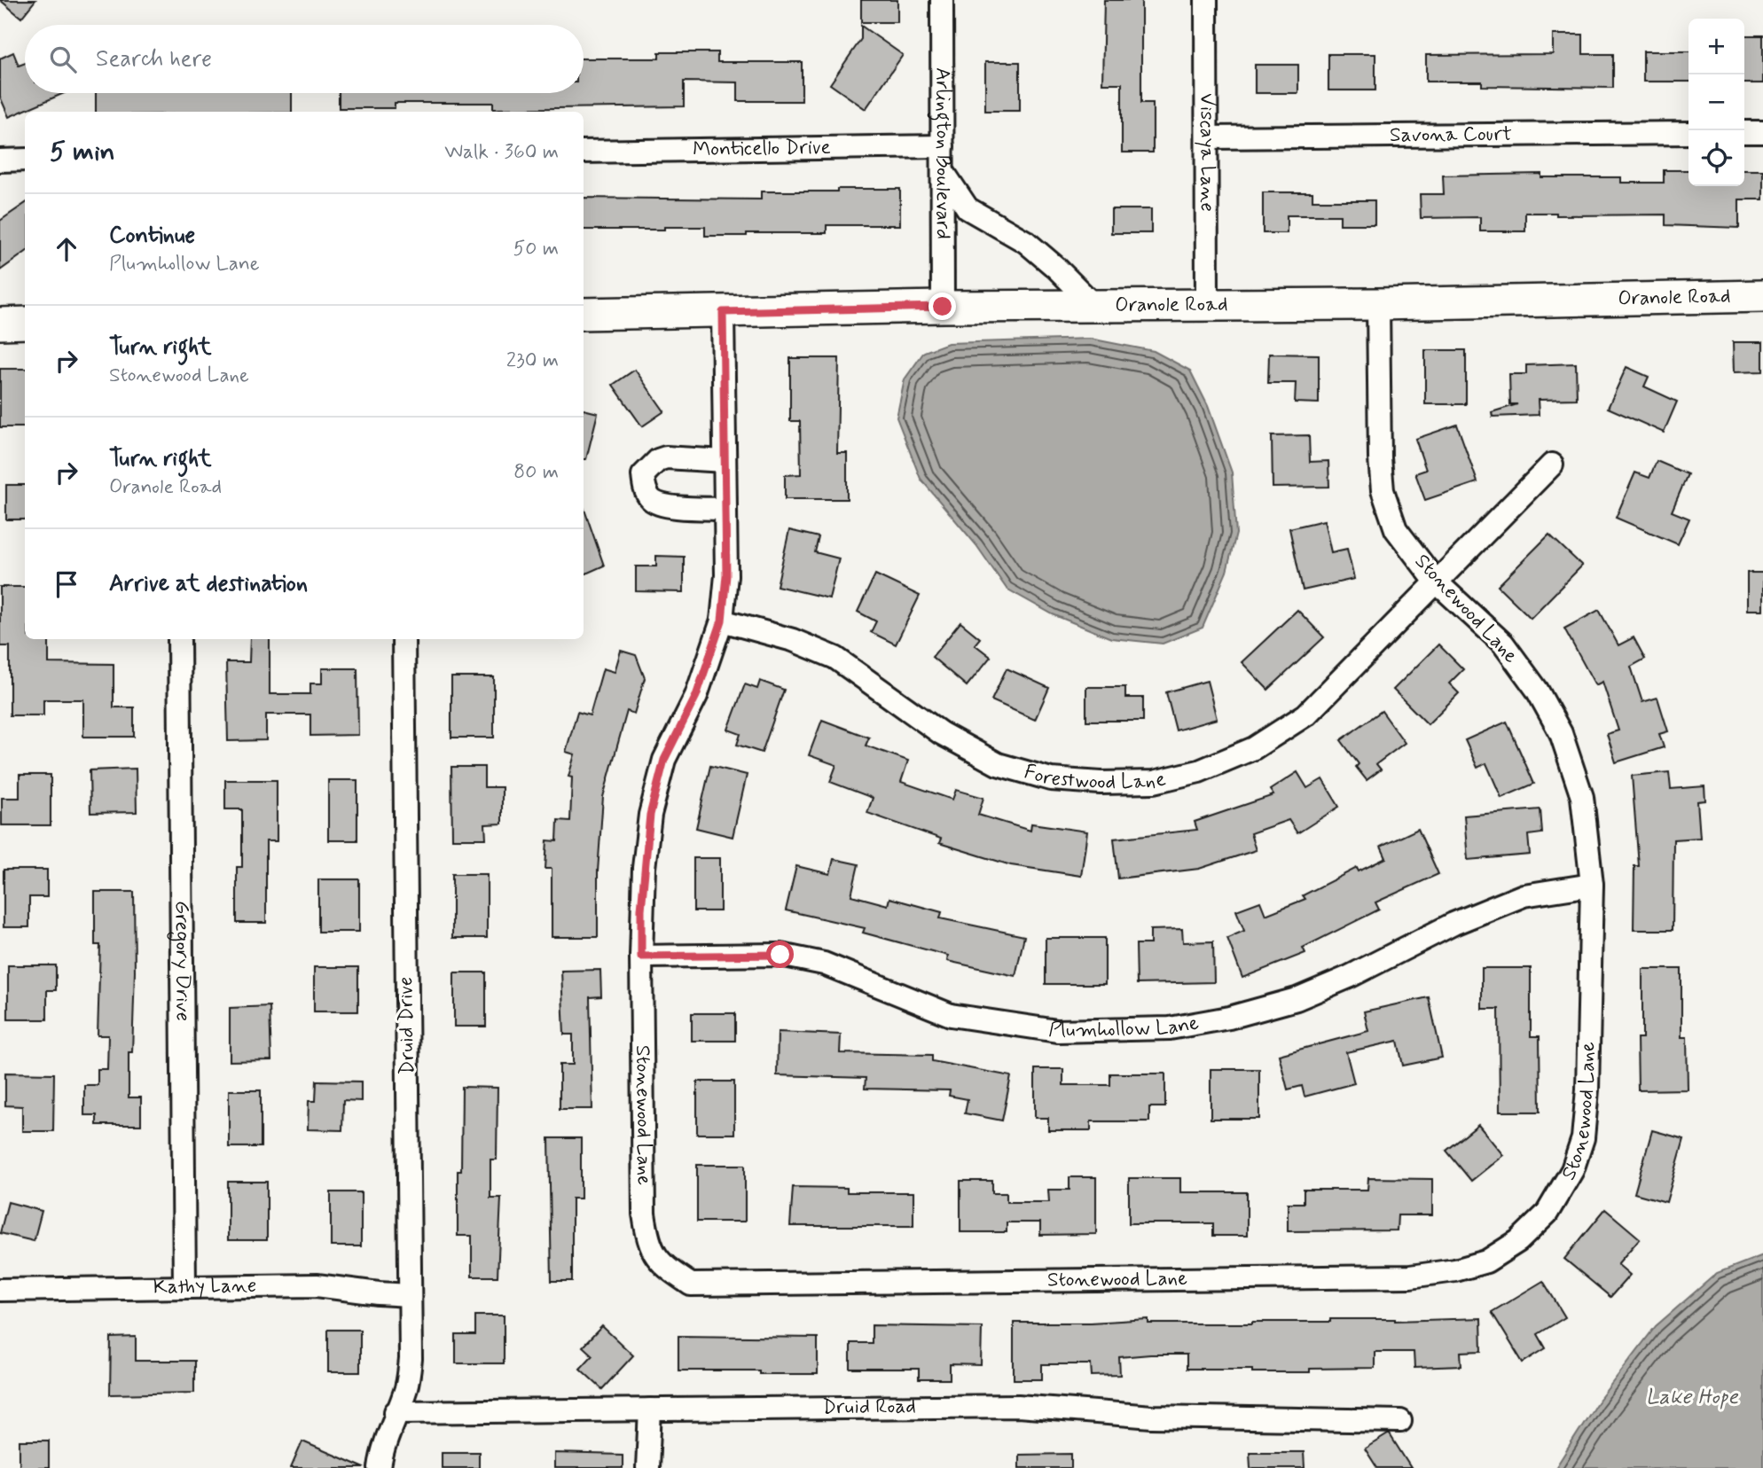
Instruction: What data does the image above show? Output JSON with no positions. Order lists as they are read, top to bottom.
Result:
{
  "streets": {
    "street": [
      "Savona Court",
      "Monticello Drive",
      "Viscaya Lane",
      "Arlington Boulevard",
      "Oranole Road",
      "Stonewood Lane",
      "Forestwood Lane",
      "Gregory Drive",
      "Plumhollow Lane",
      "Druid Drive",
      "Kathy Lane",
      "Druid Road"
    ]
  },
  "crossings": [
    ["Savona Court", "Viscaya Lane"],
    ["Monticello Drive", "Arlington Boulevard"],
    ["Viscaya Lane", "Oranole Road"],
    ["Arlington Boulevard", "Oranole Road"],
    ["Oranole Road", "Stonewood Lane"],
    ["Stonewood Lane", "Forestwood Lane"],
    ["Stonewood Lane", "Plumhollow Lane"],
    ["Gregory Drive", "Kathy Lane"],
    ["Druid Drive", "Kathy Lane"],
    ["Druid Drive", "Druid Road"]
  ],
  "water": ["Lake Hope"],
  "page": {
    "map_buttons": ["+", "−"],
    "search": "Search here",
    "heading": ["5 min", "Walk · 360 m"],
    "list": [
      ["Continue", "Plumhollow Lane", "50 m"],
      ["Turn right", "Stonewood Lane", "230 m"],
      ["Turn right", "Oranole Road", "80 m"],
      "Arrive at destination"
    ]
  }
}
